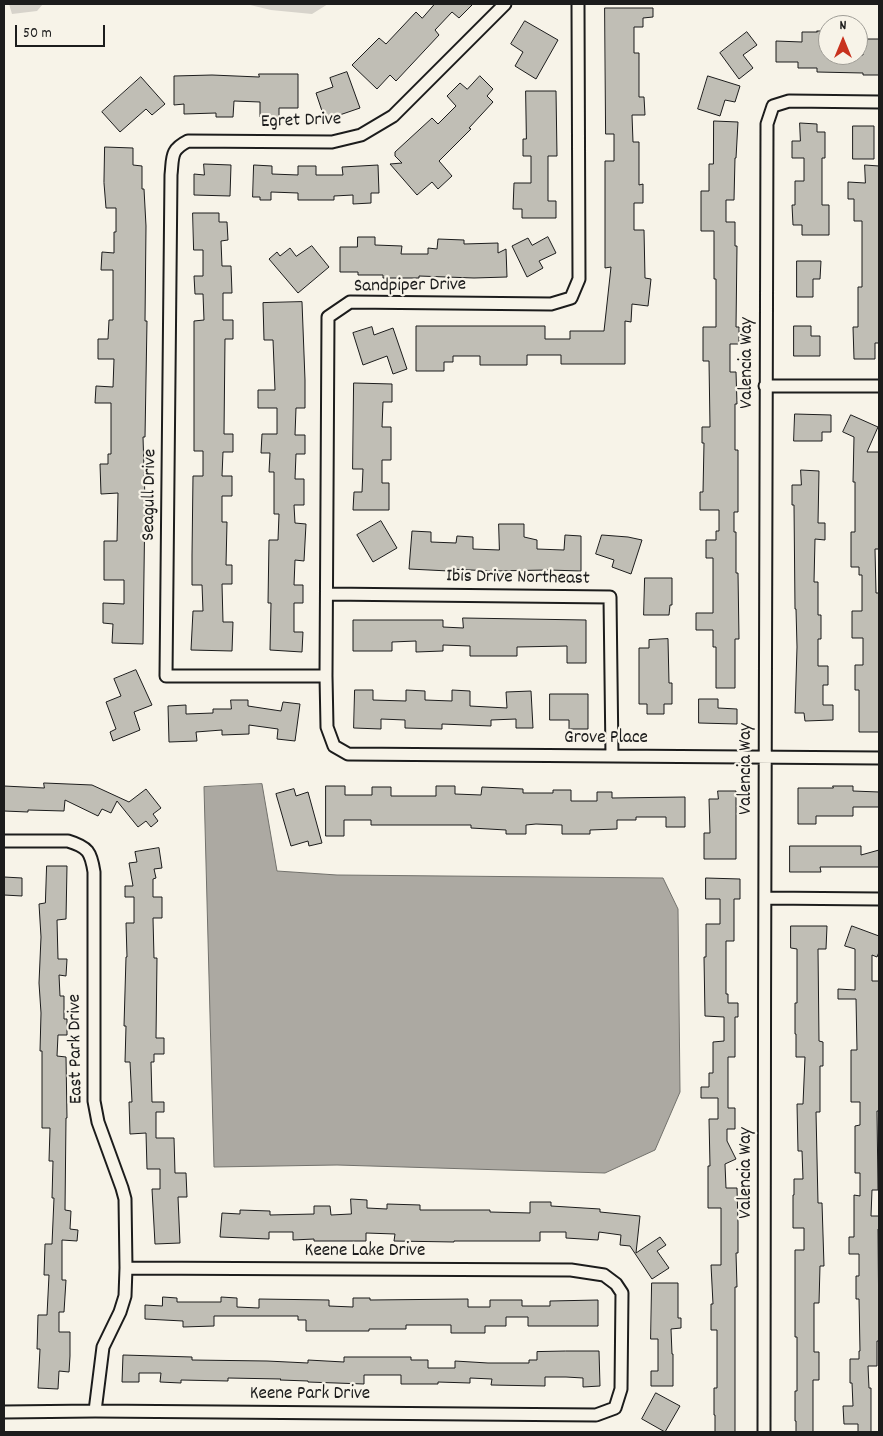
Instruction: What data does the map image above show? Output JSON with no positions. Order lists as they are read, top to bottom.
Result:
{
  "streets": {
    "street": [
      "Egret Drive",
      "Sandpiper Drive",
      "Valencia Way",
      "Seagull Drive",
      "Ibis Drive Northeast",
      "Grove Place",
      "East Park Drive",
      "Keene Lake Drive",
      "Keene Park Drive"
    ]
  },
  "crossings": [
    ["Egret Drive", "Seagull Drive"],
    ["Sandpiper Drive", "Seagull Drive"],
    ["Sandpiper Drive", "Ibis Drive Northeast"],
    ["Sandpiper Drive", "Grove Place"],
    ["Valencia Way", "Grove Place"],
    ["Ibis Drive Northeast", "Grove Place"],
    ["East Park Drive", "Keene Lake Drive"],
    ["East Park Drive", "Keene Park Drive"],
    ["Keene Lake Drive", "Keene Park Drive"]
  ],
  "scale_bar": "50 m",
  "north": "top"
}
